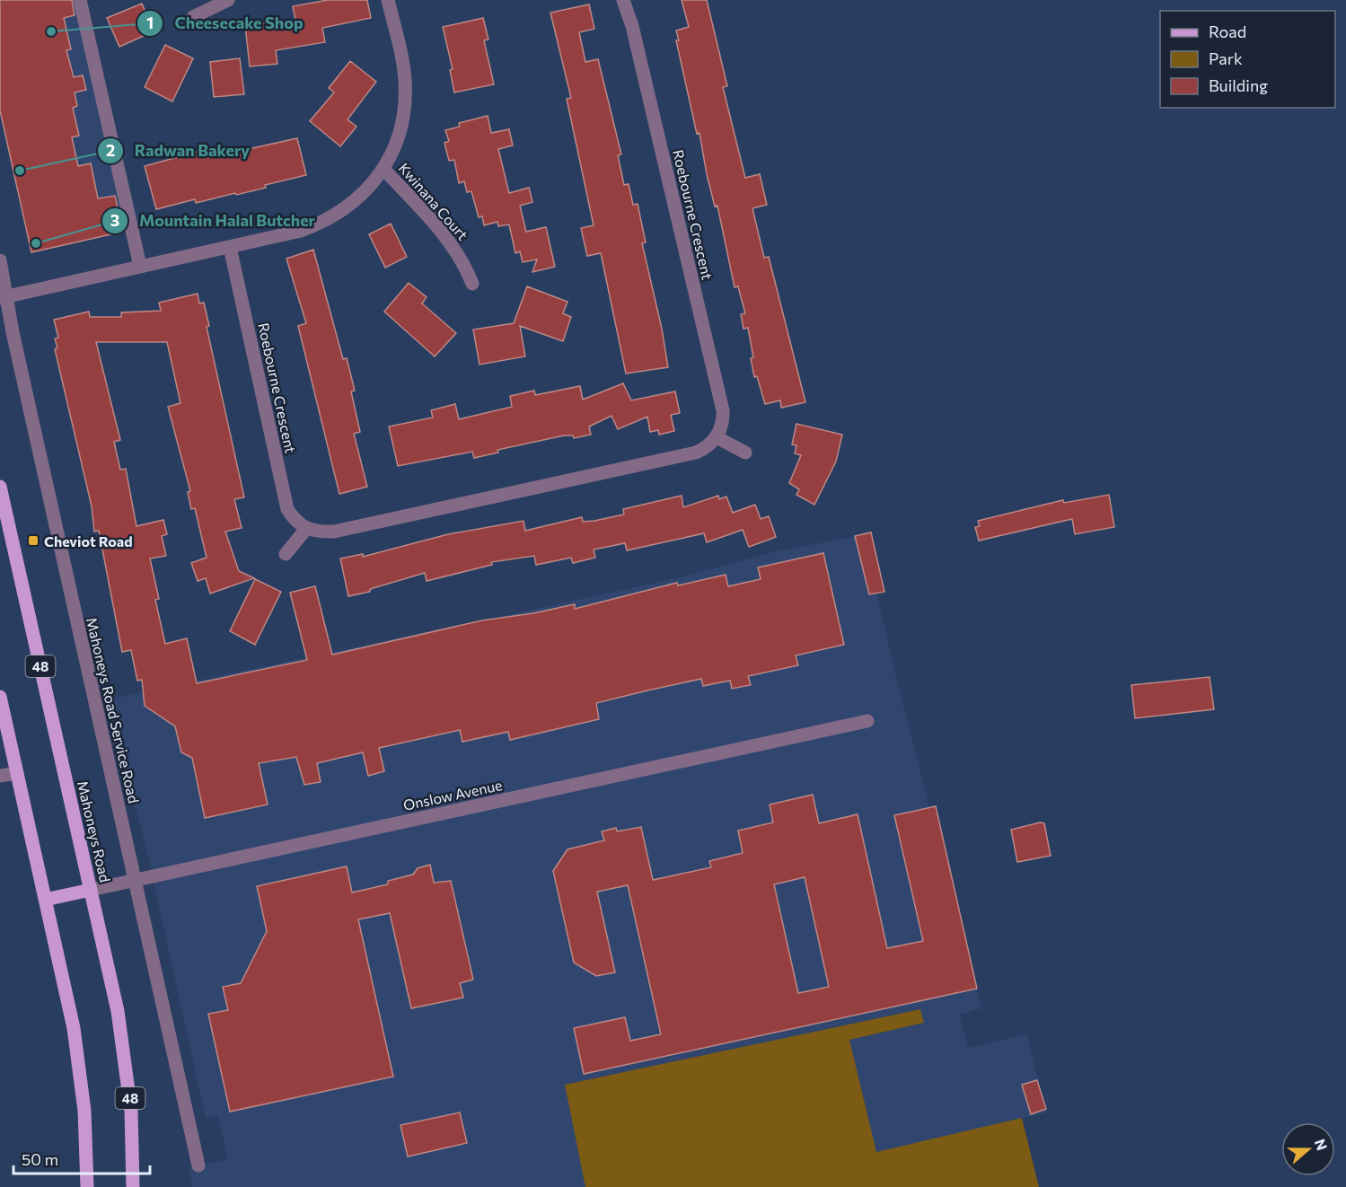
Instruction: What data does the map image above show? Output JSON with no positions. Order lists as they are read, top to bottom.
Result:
{
  "streets": {
    "main road": ["48", "Onslow Avenue", "Mahoneys Road"],
    "street": ["Kwinana Court", "Roebourne Crescent", "Mahoneys Road Service Road"]
  },
  "crossings": [
    ["Mahoneys Road Service Road", "Onslow Avenue"],
    ["Onslow Avenue", "Mahoneys Road"]
  ],
  "places": {
    "other": ["Cheesecake Shop", "Radwan Bakery", "Mountain Halal Butcher"],
    "transit": ["Cheviot Road"]
  },
  "legend": ["Road", "Park", "Building"],
  "scale_bar": "50 m",
  "north": "right"
}
